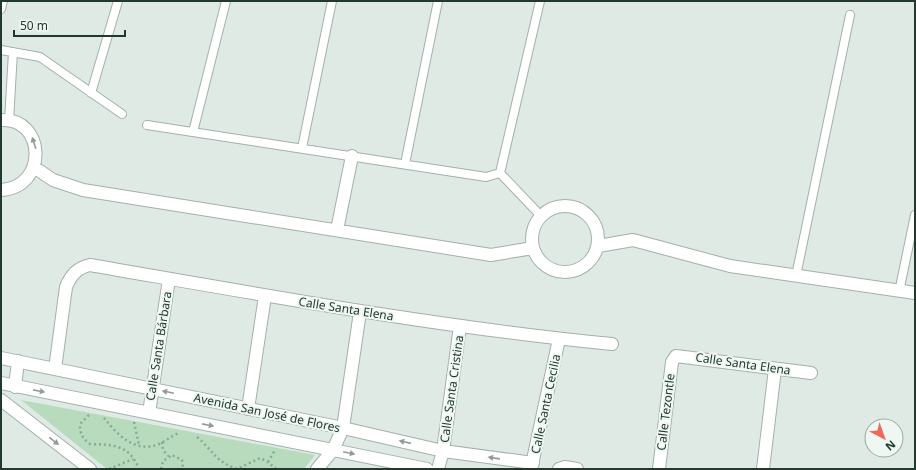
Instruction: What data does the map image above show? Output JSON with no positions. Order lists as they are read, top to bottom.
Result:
{
  "streets": {
    "street": [
      "Calle Santa Elena",
      "Calle Santa Bárbara",
      "Calle Santa Cristina",
      "Calle Santa Cecilia",
      "Calle Tezontle",
      "Avenida San José de Flores"
    ]
  },
  "crossings": [
    ["Calle Santa Elena", "Calle Santa Bárbara"],
    ["Calle Santa Elena", "Calle Santa Cristina"],
    ["Calle Santa Elena", "Calle Santa Cecilia"],
    ["Calle Santa Elena", "Calle Tezontle"],
    ["Calle Santa Elena", "Avenida San José de Flores"],
    ["Calle Santa Bárbara", "Avenida San José de Flores"],
    ["Calle Santa Cristina", "Avenida San José de Flores"],
    ["Calle Santa Cecilia", "Avenida San José de Flores"]
  ],
  "scale_bar": "50 m",
  "north": "bottom right"
}
